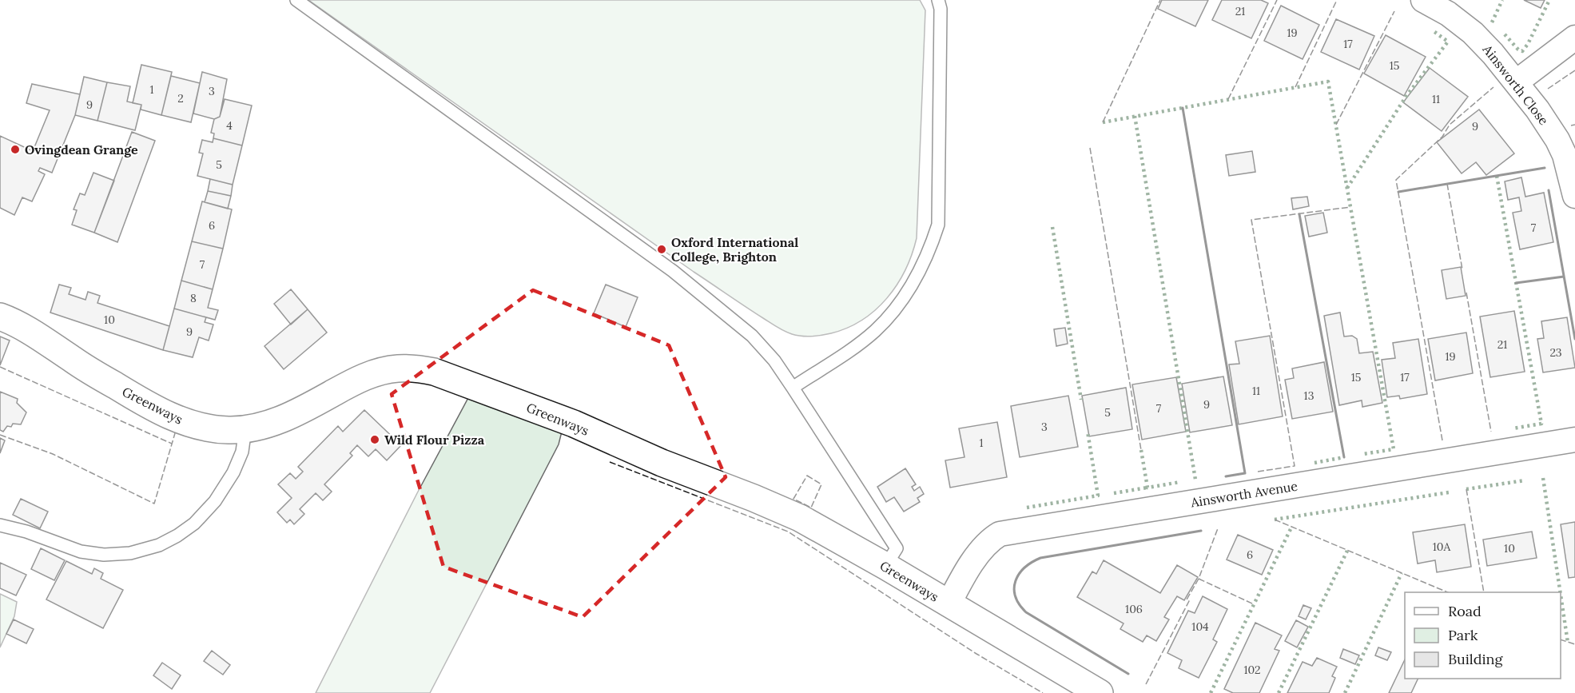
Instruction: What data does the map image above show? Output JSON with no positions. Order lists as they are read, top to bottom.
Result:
{
  "streets": {
    "street": ["Ainsworth Close", "Greenways", "Ainsworth Avenue"]
  },
  "crossings": [
    ["Greenways", "Ainsworth Avenue"]
  ],
  "places": ["Ovingdean Grange", "Oxford International College, Brighton", "Wild Flour Pizza"],
  "house_numbers": [
    "21",
    "19",
    "17",
    "15",
    "1",
    "3",
    "2",
    "11",
    "9",
    "4",
    "9",
    "5",
    "6",
    "7",
    "7",
    "8",
    "10",
    "9",
    "21",
    "23",
    "19",
    "15",
    "17",
    "11",
    "13",
    "9",
    "7",
    "5",
    "3",
    "1",
    "10A",
    "10",
    "6",
    "106",
    "104",
    "102"
  ],
  "legend": ["Road", "Park", "Building"]
}
